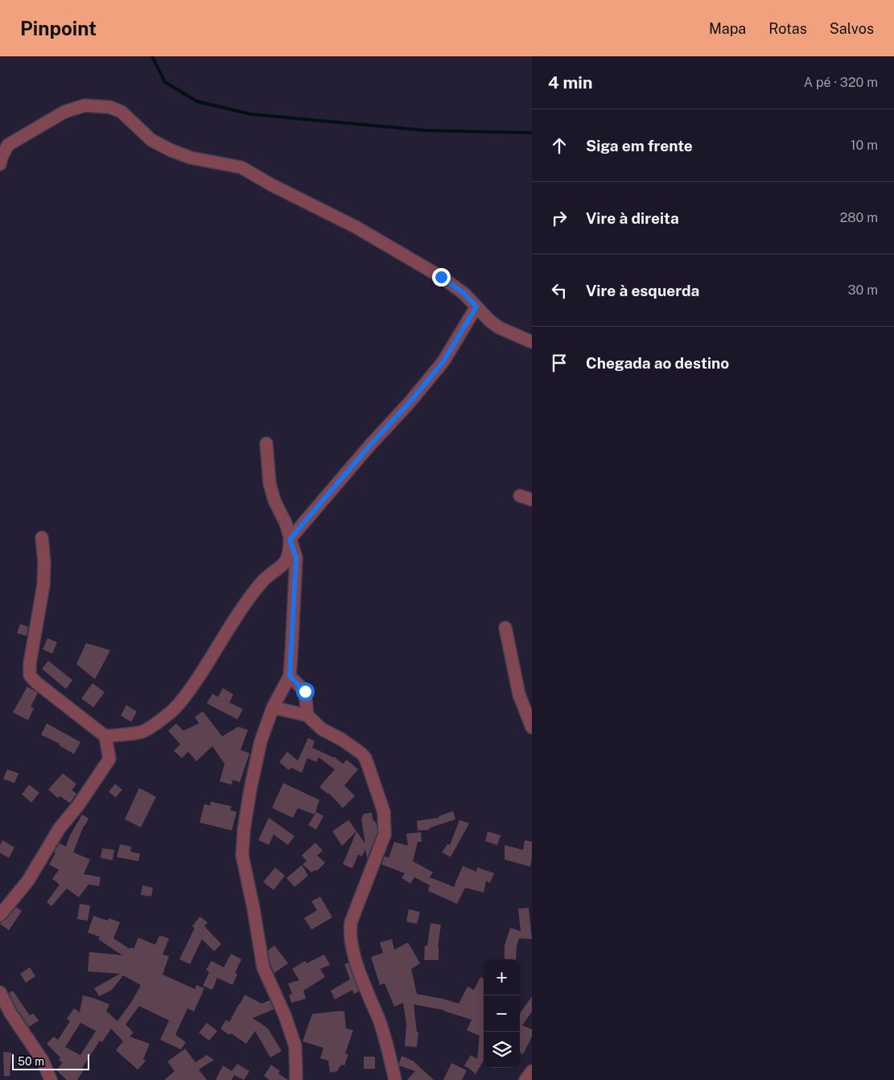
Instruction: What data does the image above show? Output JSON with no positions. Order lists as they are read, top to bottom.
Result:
{
  "scale_bar": "50 m",
  "page": {
    "header": "Pinpoint",
    "nav": ["Mapa", "Rotas", "Salvos"],
    "heading": ["4 min", "A pé · 320 m"],
    "list": [
      ["Siga em frente", "10 m"],
      ["Vire à direita", "280 m"],
      ["Vire à esquerda", "30 m"],
      "Chegada ao destino"
    ],
    "map_buttons": ["+", "−"],
    "scale": "50 m"
  }
}
